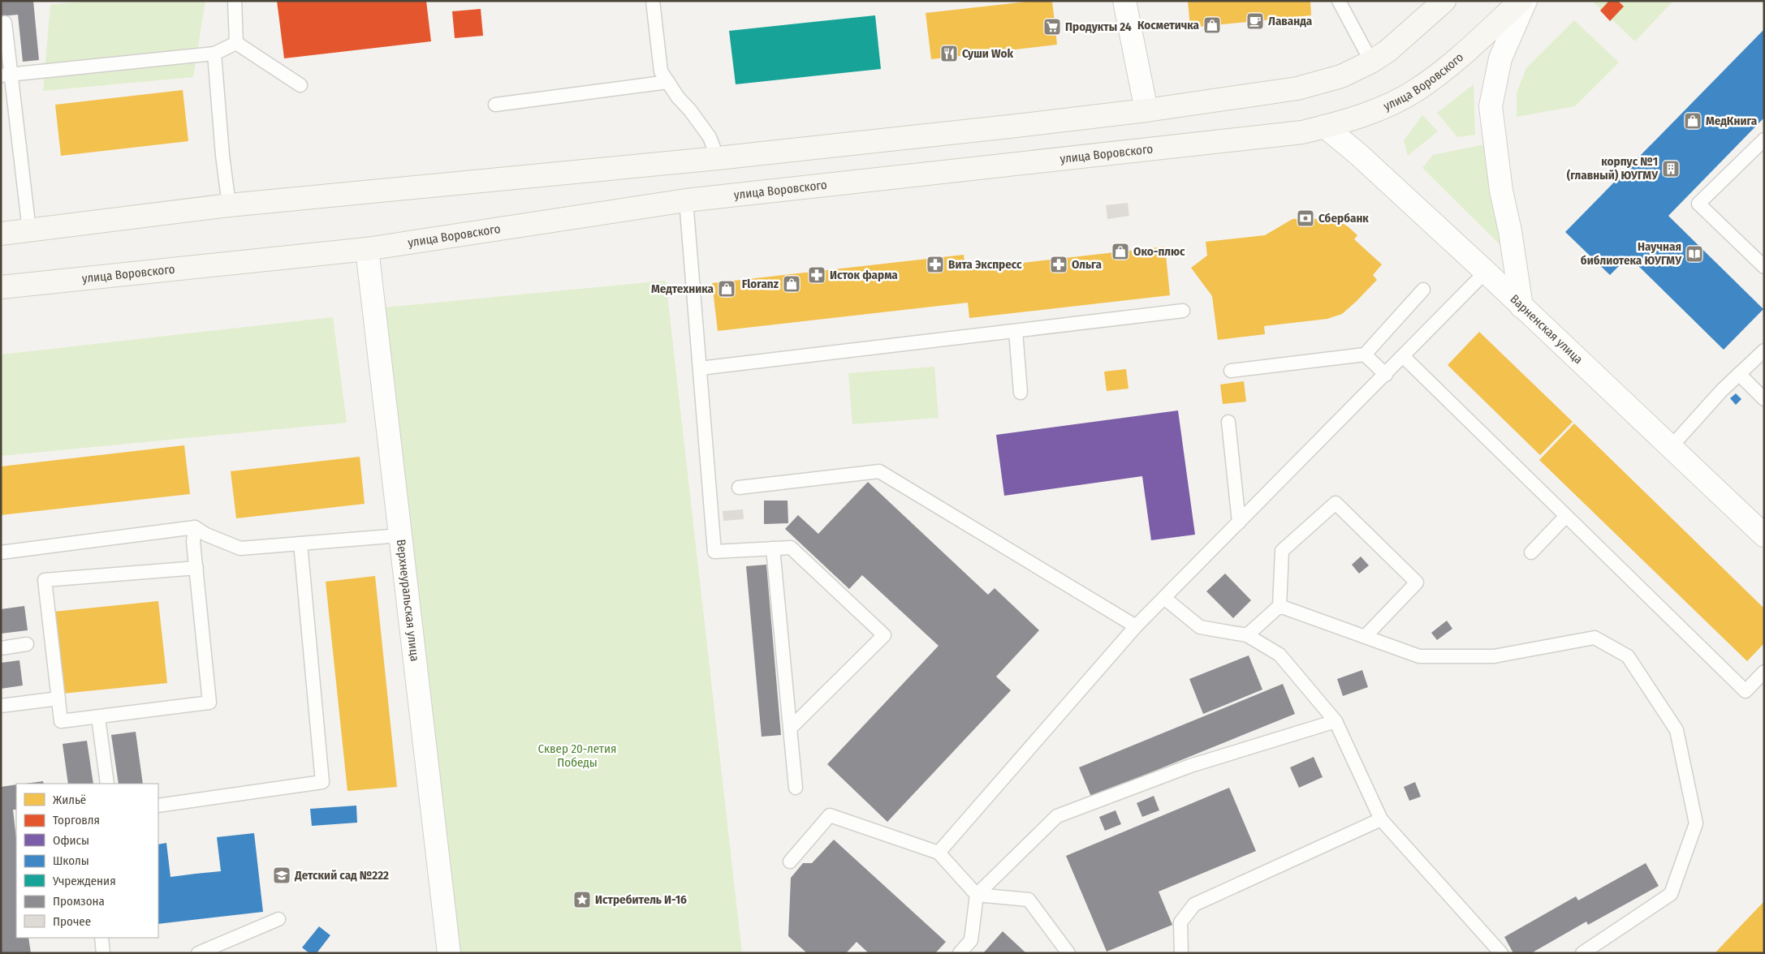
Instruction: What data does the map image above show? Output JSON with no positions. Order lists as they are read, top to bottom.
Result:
{
  "streets": {
    "main road": ["улица Воровского"],
    "street": ["Варненская улица", "Верхнеуральская улица"]
  },
  "crossings": [
    ["улица Воровского", "Варненская улица"],
    ["улица Воровского", "Верхнеуральская улица"]
  ],
  "parks": ["Сквер 20-летия Победы"],
  "places": {
    "cafe": ["Лаванда"],
    "shop": [
      "Косметичка",
      "МедКнига",
      "Око-плюс",
      "Floranz",
      "Медтехника"
    ],
    "supermarket": ["Продукты 24"],
    "restaurant": ["Суши Wok"],
    "building": ["корпус №1 (главный) ЮУГМУ"],
    "bank": ["Сбербанк"],
    "library": ["Научная библиотека ЮУГМУ"],
    "pharmacy": ["Вита Экспресс", "Ольга", "Исток фарма"],
    "school or university": ["Детский сад №222"],
    "place": ["Истребитель И-16"]
  },
  "legend": [
    "Жильё",
    "Торговля",
    "Офисы",
    "Школы",
    "Учреждения",
    "Промзона",
    "Прочее"
  ]
}
